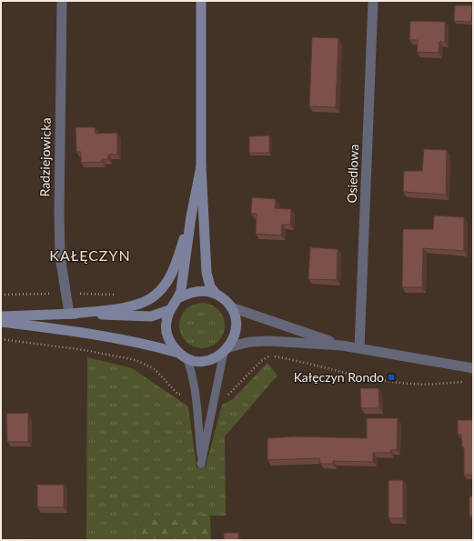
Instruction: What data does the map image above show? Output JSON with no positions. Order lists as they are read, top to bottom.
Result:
{
  "streets": {
    "street": ["Radziejowicka", "Osiedlowa"]
  },
  "districts": ["KAŁĘCZYN"],
  "places": {
    "transit": ["Kałęczyn Rondo"]
  }
}
